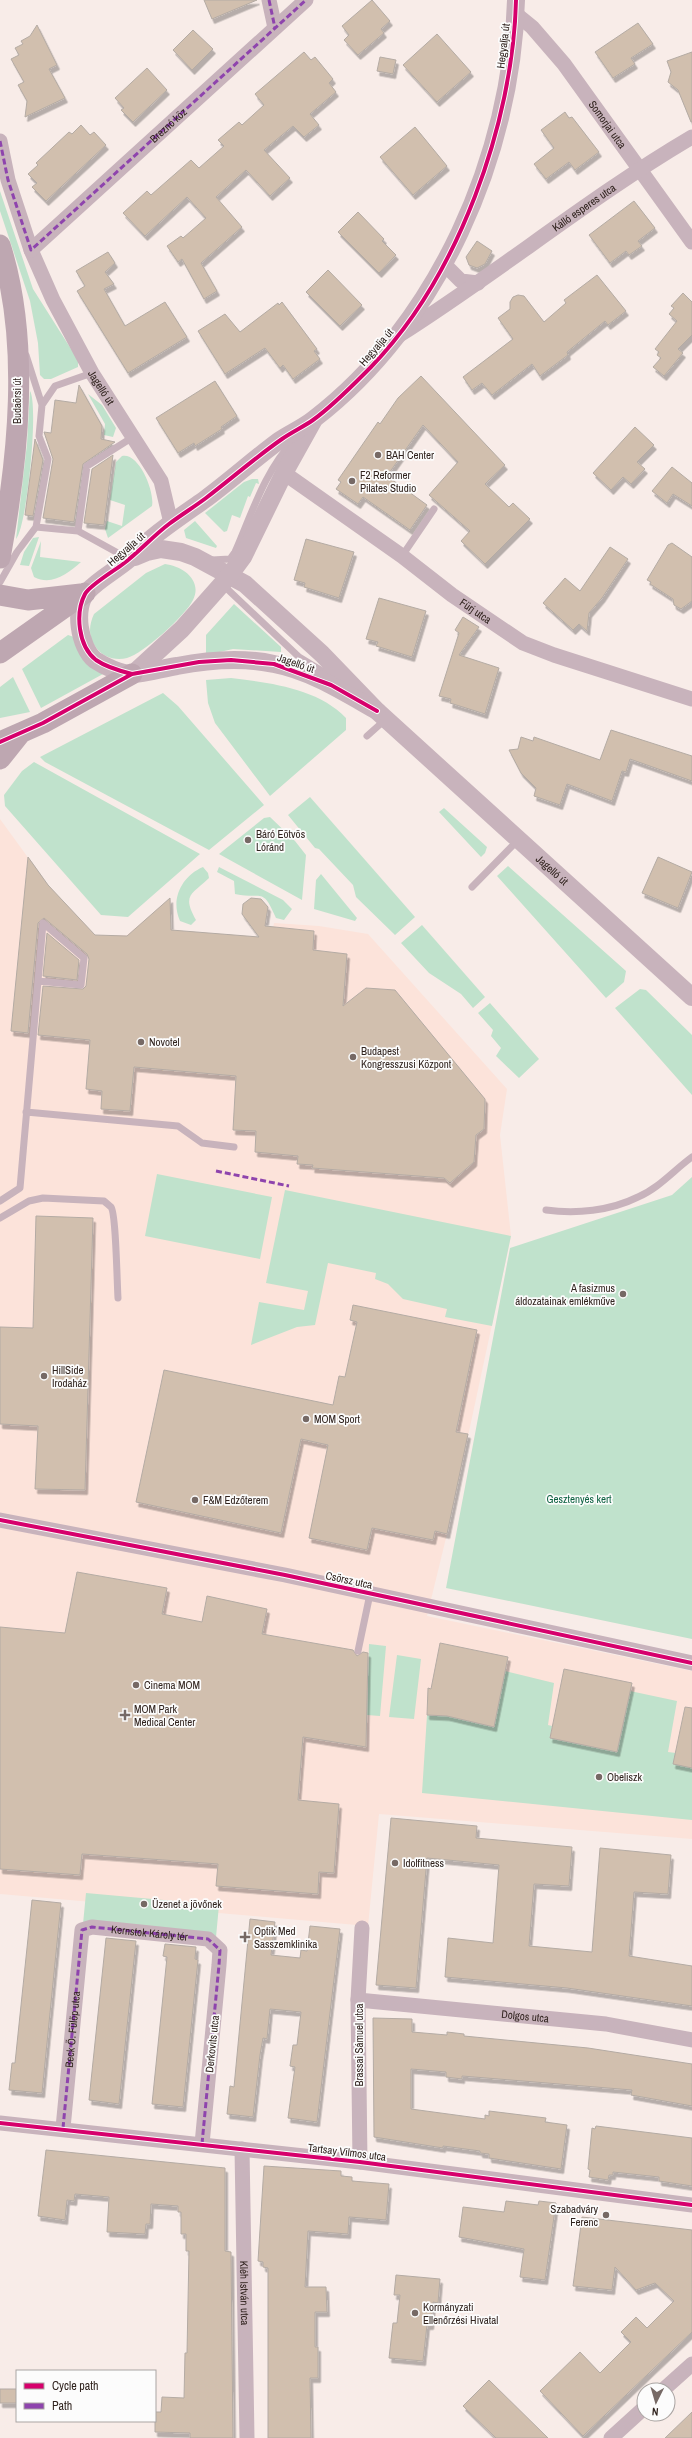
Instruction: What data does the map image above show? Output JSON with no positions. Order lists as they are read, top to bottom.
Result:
{
  "streets": {
    "main road": ["Hegyalja út", "Budaörsi út"],
    "street": [
      "Breznó köz",
      "Somorjai utca",
      "Kálló esperes utca",
      "Jagelló út",
      "Fürj utca",
      "Csörsz utca",
      "Kernstok Károly tér",
      "Dolgos utca",
      "Beck Ö. Fülöp utca",
      "Derkovits utca",
      "Brassai Sámuel utca",
      "Tartsay Vilmos utca",
      "Kléh István utca"
    ]
  },
  "crossings": [
    ["Hegyalja út", "Somorjai utca"],
    ["Hegyalja út", "Kálló esperes utca"],
    ["Hegyalja út", "Jagelló út"],
    ["Hegyalja út", "Fürj utca"],
    ["Breznó köz", "Jagelló út"],
    ["Somorjai utca", "Kálló esperes utca"],
    ["Kernstok Károly tér", "Beck Ö. Fülöp utca"],
    ["Kernstok Károly tér", "Derkovits utca"],
    ["Dolgos utca", "Brassai Sámuel utca"],
    ["Beck Ö. Fülöp utca", "Tartsay Vilmos utca"],
    ["Derkovits utca", "Tartsay Vilmos utca"],
    ["Brassai Sámuel utca", "Tartsay Vilmos utca"],
    ["Tartsay Vilmos utca", "Kléh István utca"]
  ],
  "parks": ["Gesztenyés kert"],
  "places": {
    "other": [
      "BAH Center",
      "F2 Reformer Pilates Studio",
      "Báró Eötvös Lóránd",
      "Novotel",
      "Budapest Kongresszusi Központ",
      "A fasizmus áldozatainak emlékműve",
      "HillSide Irodaház",
      "MOM Sport",
      "F&M Edzőterem",
      "Cinema MOM",
      "Obeliszk",
      "Idolfitness",
      "Üzenet a jövőnek",
      "Szabadváry Ferenc",
      "Kormányzati Ellenőrzési Hivatal"
    ],
    "health": ["MOM Park Medical Center", "Optik Med Sasszemklinika"]
  },
  "legend": ["Cycle path", "Path"],
  "north": "bottom"
}
